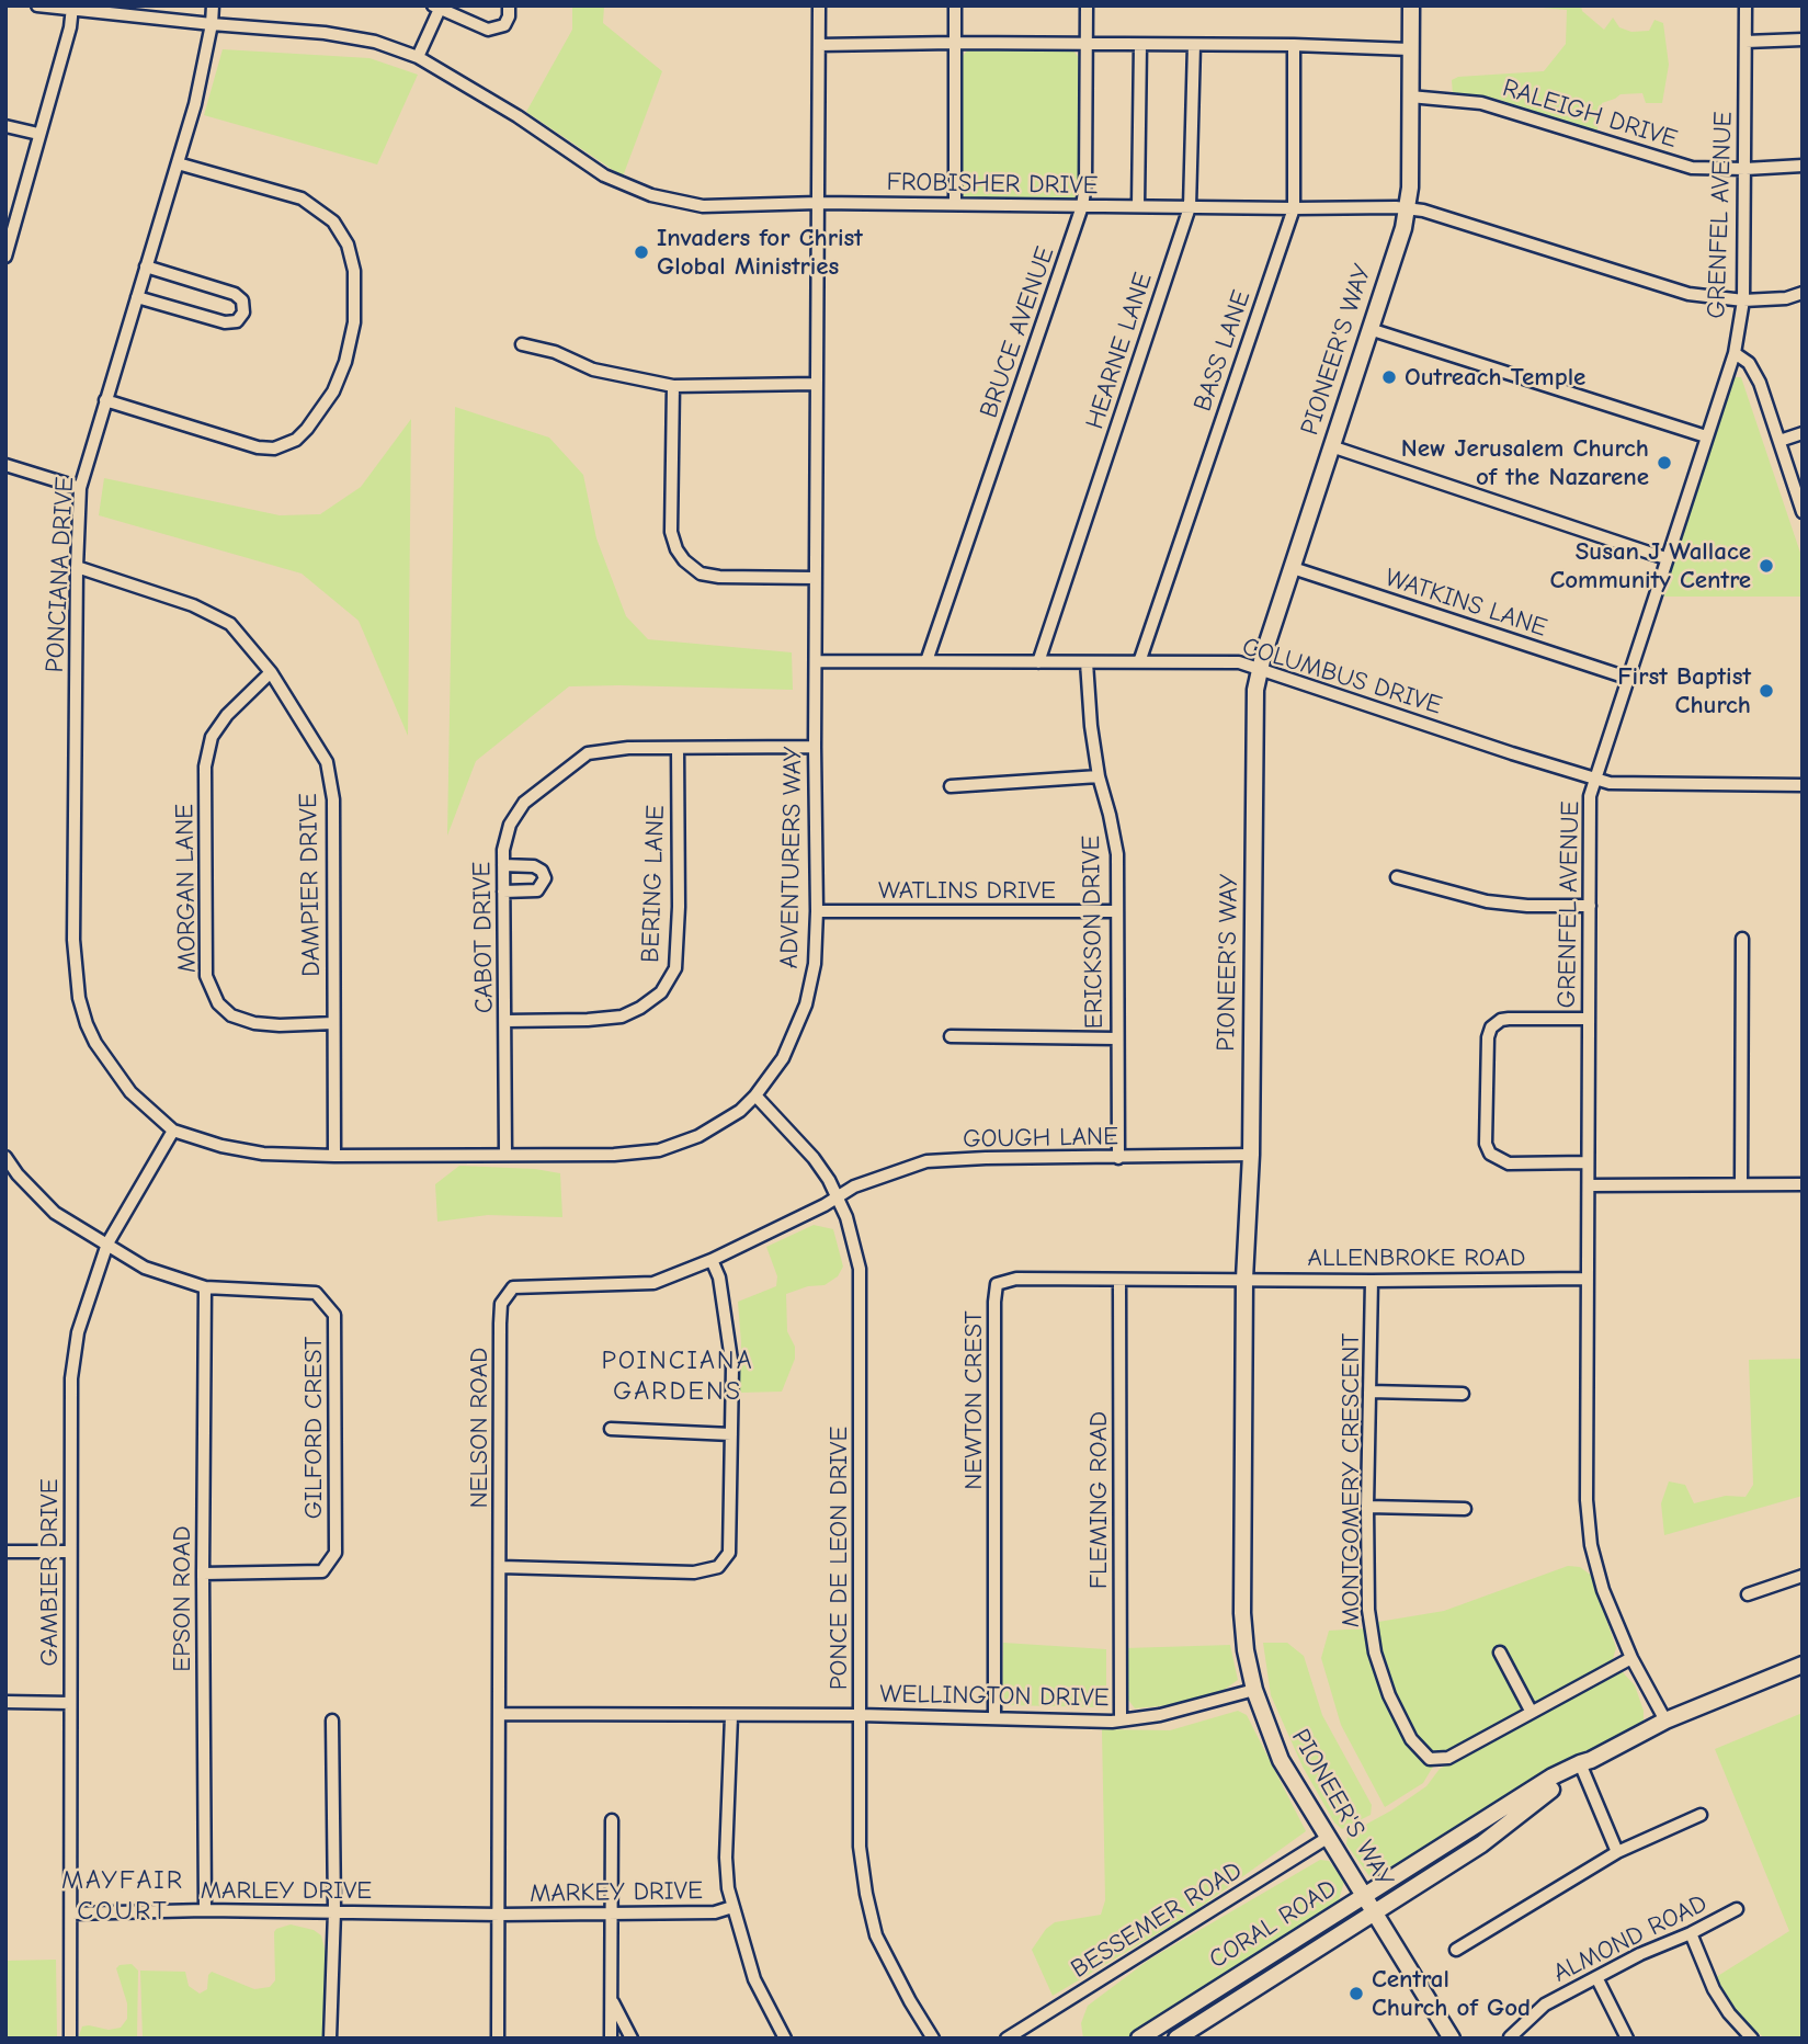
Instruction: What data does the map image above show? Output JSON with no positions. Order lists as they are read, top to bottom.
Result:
{
  "streets": {
    "main road": ["PIONEER'S WAY", "CORAL ROAD"],
    "street": [
      "RALEIGH DRIVE",
      "FROBISHER DRIVE",
      "GRENFEL AVENUE",
      "BRUCE AVENUE",
      "HEARNE LANE",
      "BASS LANE",
      "PONCIANA DRIVE",
      "WATKINS LANE",
      "COLUMBUS DRIVE",
      "ADVENTURERS WAY",
      "BERING LANE",
      "DAMPIER DRIVE",
      "MORGAN LANE",
      "WATLINS DRIVE",
      "ERICKSON DRIVE",
      "CABOT DRIVE",
      "GOUGH LANE",
      "ALLENBROKE ROAD",
      "NEWTON CREST",
      "GILFORD CREST",
      "NELSON ROAD",
      "MONTGOMERY CRESCENT",
      "FLEMING ROAD",
      "PONCE DE LEON DRIVE",
      "GAMBIER DRIVE",
      "EPSON ROAD",
      "WELLINGTON DRIVE",
      "MARLEY DRIVE",
      "MARKEY DRIVE",
      "BESSEMER ROAD",
      "ALMOND ROAD"
    ]
  },
  "crossings": [
    ["RALEIGH DRIVE", "GRENFEL AVENUE"],
    ["RALEIGH DRIVE", "PIONEER'S WAY"],
    ["FROBISHER DRIVE", "GRENFEL AVENUE"],
    ["FROBISHER DRIVE", "BRUCE AVENUE"],
    ["FROBISHER DRIVE", "PIONEER'S WAY"],
    ["FROBISHER DRIVE", "HEARNE LANE"],
    ["FROBISHER DRIVE", "BASS LANE"],
    ["FROBISHER DRIVE", "PONCIANA DRIVE"],
    ["FROBISHER DRIVE", "ADVENTURERS WAY"],
    ["GRENFEL AVENUE", "WATKINS LANE"],
    ["GRENFEL AVENUE", "COLUMBUS DRIVE"],
    ["GRENFEL AVENUE", "ALLENBROKE ROAD"],
    ["GRENFEL AVENUE", "MONTGOMERY CRESCENT"],
    ["GRENFEL AVENUE", "CORAL ROAD"],
    ["BRUCE AVENUE", "COLUMBUS DRIVE"],
    ["PIONEER'S WAY", "WATKINS LANE"],
    ["PIONEER'S WAY", "COLUMBUS DRIVE"],
    ["PIONEER'S WAY", "GOUGH LANE"],
    ["PIONEER'S WAY", "ALLENBROKE ROAD"],
    ["PIONEER'S WAY", "NEWTON CREST"],
    ["PIONEER'S WAY", "WELLINGTON DRIVE"],
    ["PIONEER'S WAY", "BESSEMER ROAD"],
    ["PIONEER'S WAY", "CORAL ROAD"],
    ["HEARNE LANE", "COLUMBUS DRIVE"],
    ["BASS LANE", "COLUMBUS DRIVE"],
    ["PONCIANA DRIVE", "ADVENTURERS WAY"],
    ["PONCIANA DRIVE", "DAMPIER DRIVE"],
    ["PONCIANA DRIVE", "GAMBIER DRIVE"],
    ["COLUMBUS DRIVE", "ADVENTURERS WAY"],
    ["COLUMBUS DRIVE", "ERICKSON DRIVE"],
    ["ADVENTURERS WAY", "DAMPIER DRIVE"],
    ["ADVENTURERS WAY", "WATLINS DRIVE"],
    ["ADVENTURERS WAY", "CABOT DRIVE"],
    ["ADVENTURERS WAY", "PONCE DE LEON DRIVE"],
    ["ADVENTURERS WAY", "GAMBIER DRIVE"],
    ["BERING LANE", "CABOT DRIVE"],
    ["DAMPIER DRIVE", "MORGAN LANE"],
    ["WATLINS DRIVE", "ERICKSON DRIVE"],
    ["ERICKSON DRIVE", "GOUGH LANE"],
    ["GOUGH LANE", "NELSON ROAD"],
    ["GOUGH LANE", "PONCE DE LEON DRIVE"],
    ["ALLENBROKE ROAD", "NEWTON CREST"],
    ["ALLENBROKE ROAD", "MONTGOMERY CRESCENT"],
    ["NEWTON CREST", "FLEMING ROAD"],
    ["NEWTON CREST", "WELLINGTON DRIVE"],
    ["GILFORD CREST", "GAMBIER DRIVE"],
    ["GILFORD CREST", "EPSON ROAD"],
    ["NELSON ROAD", "PONCE DE LEON DRIVE"],
    ["NELSON ROAD", "WELLINGTON DRIVE"],
    ["NELSON ROAD", "MARLEY DRIVE"],
    ["NELSON ROAD", "MARKEY DRIVE"],
    ["FLEMING ROAD", "WELLINGTON DRIVE"],
    ["PONCE DE LEON DRIVE", "WELLINGTON DRIVE"],
    ["GAMBIER DRIVE", "MARLEY DRIVE"],
    ["EPSON ROAD", "MARLEY DRIVE"],
    ["MARLEY DRIVE", "MARKEY DRIVE"]
  ],
  "districts": ["POINCIANA GARDENS", "MAYFAIR COURT"],
  "places": [
    "Invaders for Christ Global Ministries",
    "Outreach Temple",
    "New Jerusalem Church of the Nazarene",
    "Susan J Wallace Community Centre",
    "First Baptist Church",
    "Central Church of God"
  ]
}
